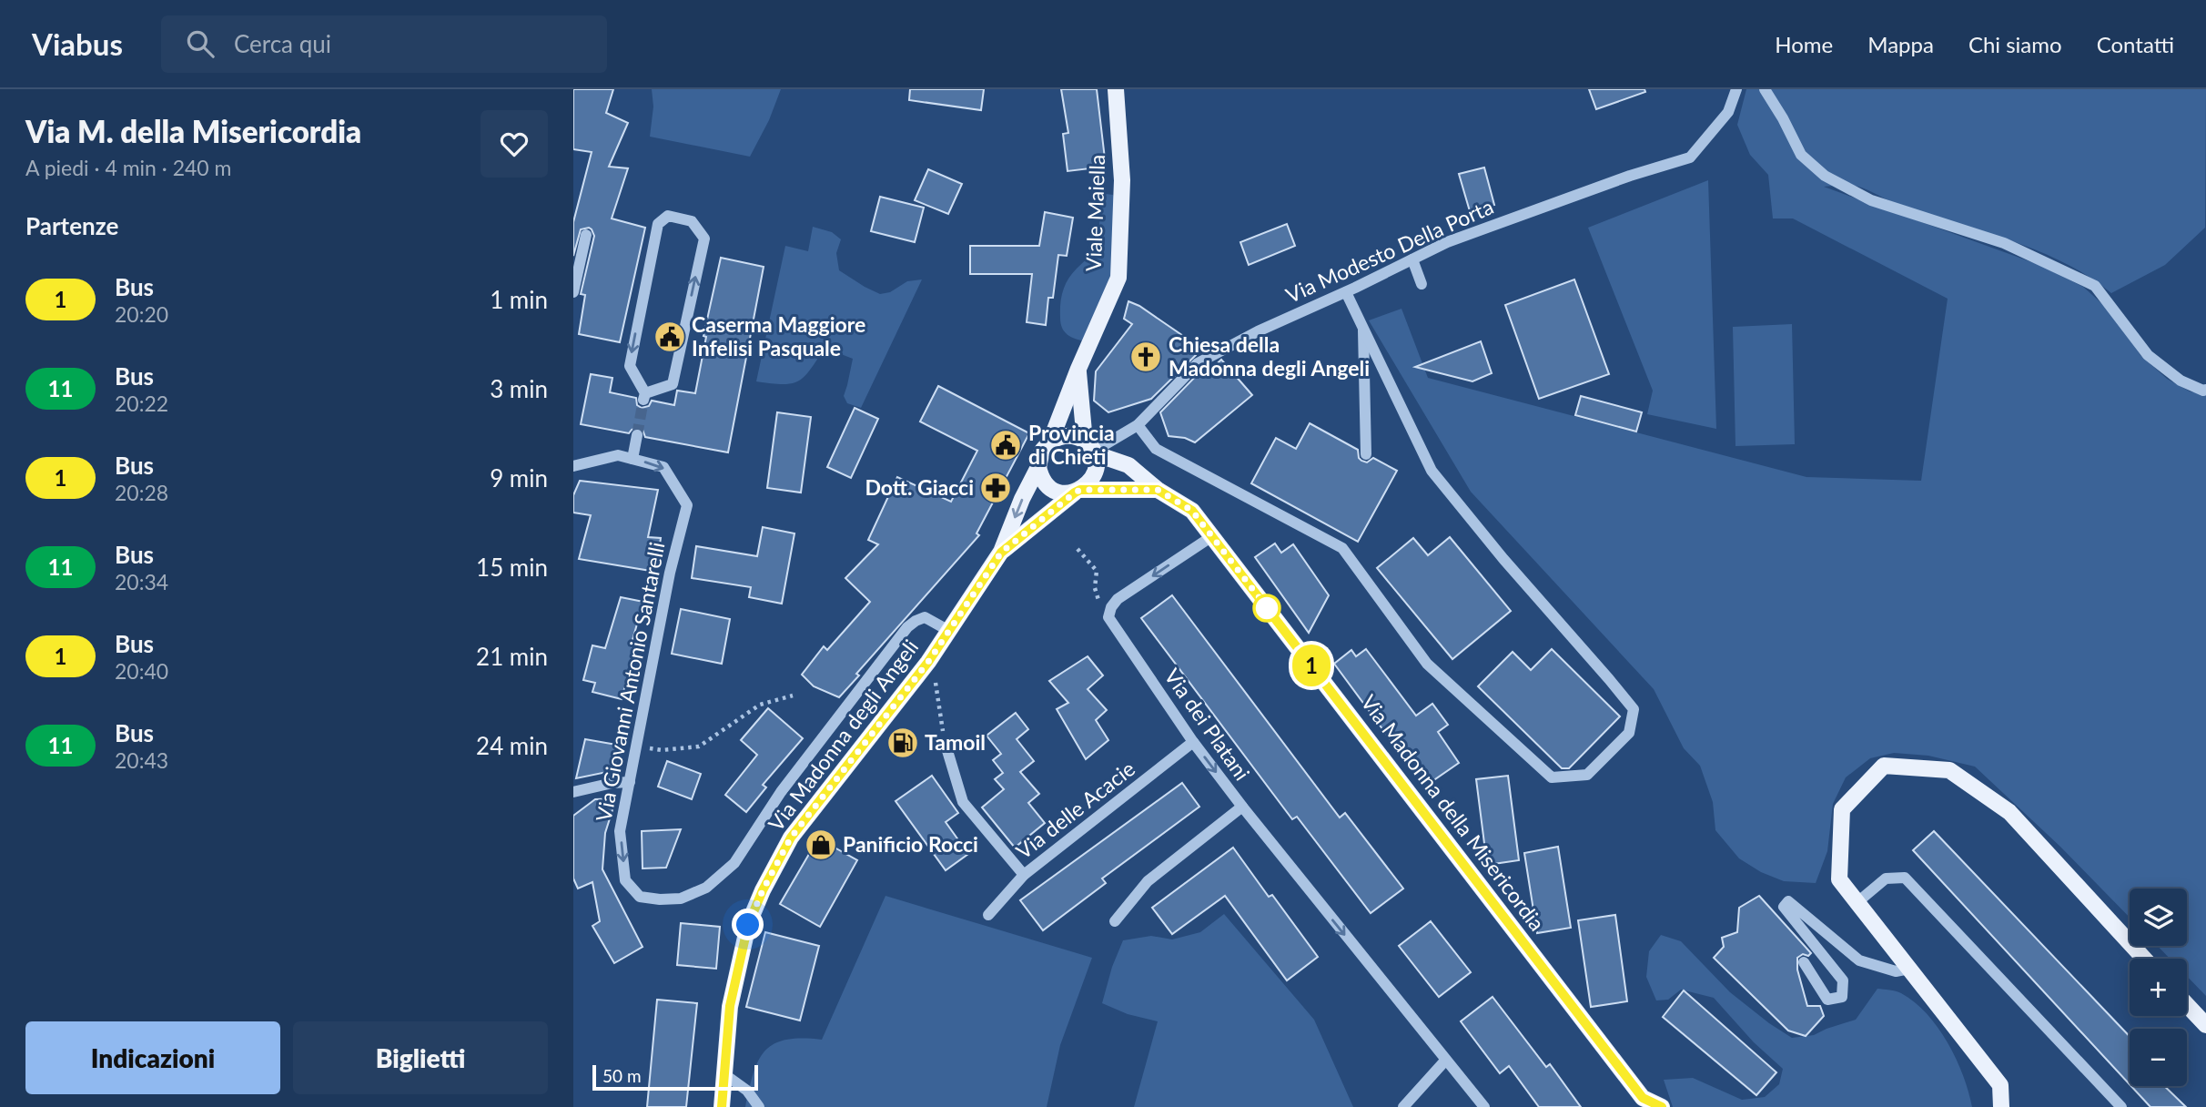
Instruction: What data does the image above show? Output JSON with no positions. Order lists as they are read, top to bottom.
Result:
{
  "streets": {
    "main road": ["Viale Maiella", "Via Madonna degli Angeli", "Via Madonna della Misericordia"],
    "street": [
      "Via Modesto Della Porta",
      "Via Giovanni Antonio Santarelli",
      "Via dei Platani",
      "Via delle Acacie"
    ]
  },
  "crossings": [
    ["Viale Maiella", "Via Modesto Della Porta"],
    ["Viale Maiella", "Via Madonna della Misericordia"],
    ["Via Modesto Della Porta", "Via Madonna della Misericordia"],
    ["Via Giovanni Antonio Santarelli", "Via Madonna degli Angeli"],
    ["Via dei Platani", "Via delle Acacie"],
    ["Via dei Platani", "Via Madonna della Misericordia"]
  ],
  "one_way": ["Via dei Platani"],
  "places": {
    "public building": ["Caserma Maggiore Infelisi Pasquale", "Provincia di Chieti"],
    "church": ["Chiesa della Madonna degli Angeli"],
    "pharmacy": ["Dott. Giacci"],
    "fuel station": ["Tamoil"],
    "shop": ["Panificio Rocci"]
  },
  "lines": ["bus line 1"],
  "scale_bar": "50 m",
  "page": {
    "header": "Viabus",
    "search": "Cerca qui",
    "nav": [
      "Home",
      "Mappa",
      "Chi siamo",
      "Contatti"
    ],
    "heading": [
      ["Via M. della Misericordia", "A piedi · 4 min · 240 m"],
      "Partenze"
    ],
    "on_map": "1",
    "list": [
      {
        "mark": "1",
        "name": "Bus",
        "note": "20:20",
        "value": "1 min"
      },
      {
        "mark": "11",
        "name": "Bus",
        "note": "20:22",
        "value": "3 min"
      },
      {
        "mark": "1",
        "name": "Bus",
        "note": "20:28",
        "value": "9 min"
      },
      {
        "mark": "11",
        "name": "Bus",
        "note": "20:34",
        "value": "15 min"
      },
      {
        "mark": "1",
        "name": "Bus",
        "note": "20:40",
        "value": "21 min"
      },
      {
        "mark": "11",
        "name": "Bus",
        "note": "20:43",
        "value": "24 min"
      }
    ],
    "map_buttons": ["+", "−"],
    "buttons": ["Indicazioni", "Biglietti"],
    "scale": "50 m"
  }
}
